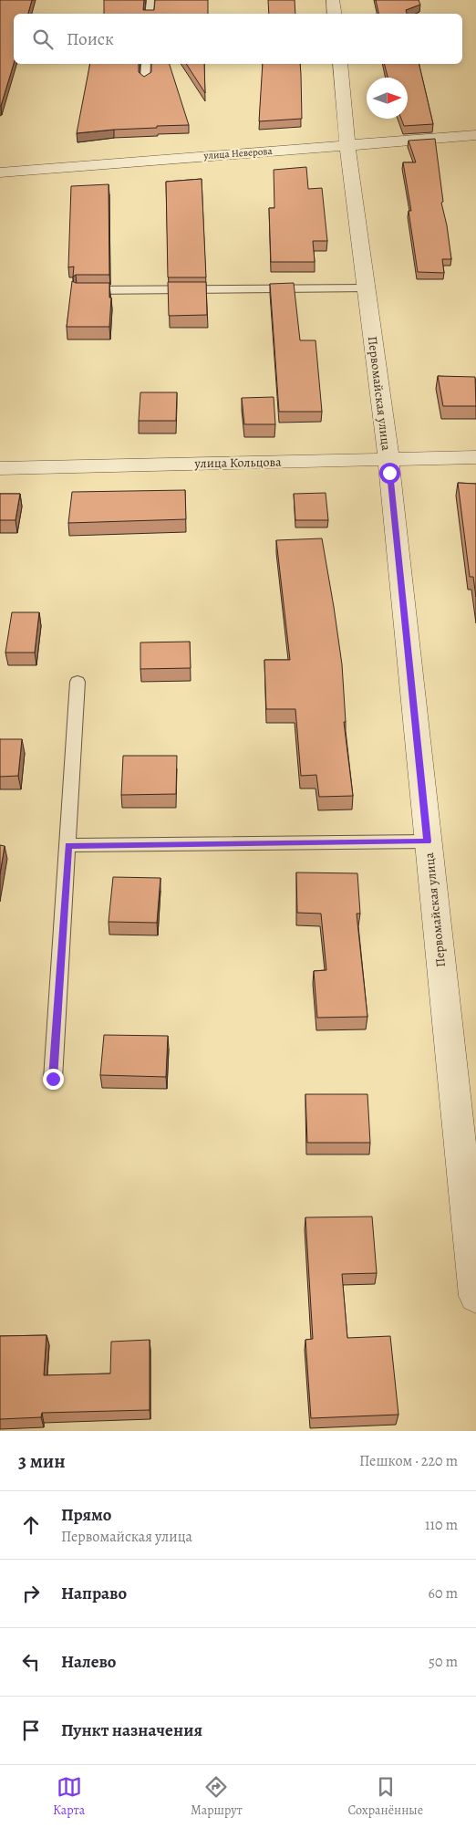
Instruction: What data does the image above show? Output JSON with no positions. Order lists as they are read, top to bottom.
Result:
{
  "streets": {
    "street": ["улица Неверова", "Первомайская улица", "улица Кольцова"]
  },
  "crossings": [
    ["улица Неверова", "Первомайская улица"],
    ["Первомайская улица", "улица Кольцова"]
  ],
  "north": "right",
  "page": {
    "search": "Поиск",
    "heading": ["3 мин", "Пешком · 220 m"],
    "list": [
      ["Прямо", "Первомайская улица", "110 m"],
      ["Направо", "60 m"],
      ["Налево", "50 m"],
      "Пункт назначения"
    ],
    "nav": ["Карта", "Маршрут", "Сохранённые"]
  }
}
